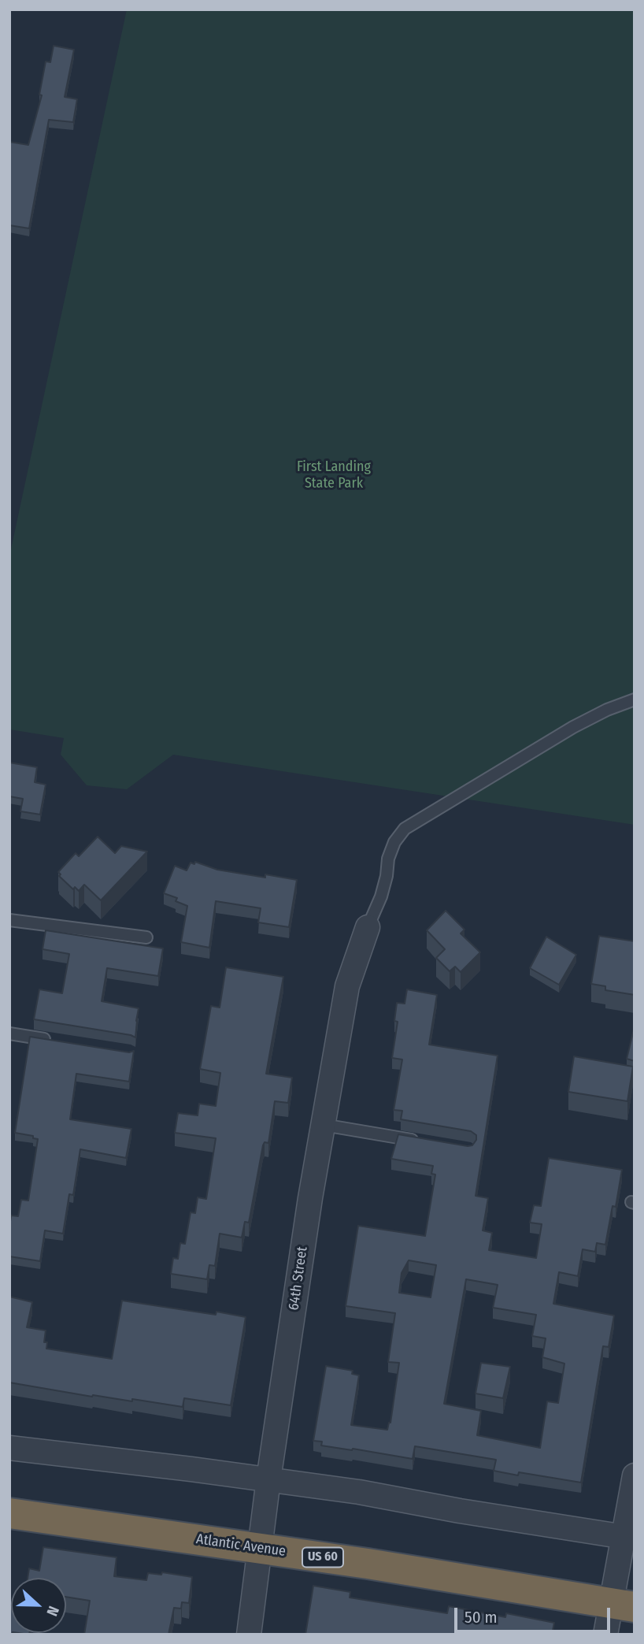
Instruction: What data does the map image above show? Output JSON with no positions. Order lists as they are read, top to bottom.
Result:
{
  "streets": {
    "highway": ["Atlantic Avenue", "US 60"],
    "street": ["64th Street"]
  },
  "crossings": [
    ["64th Street", "Atlantic Avenue"]
  ],
  "parks": ["First Landing State Park"],
  "scale_bar": "50 m",
  "north": "right"
}
